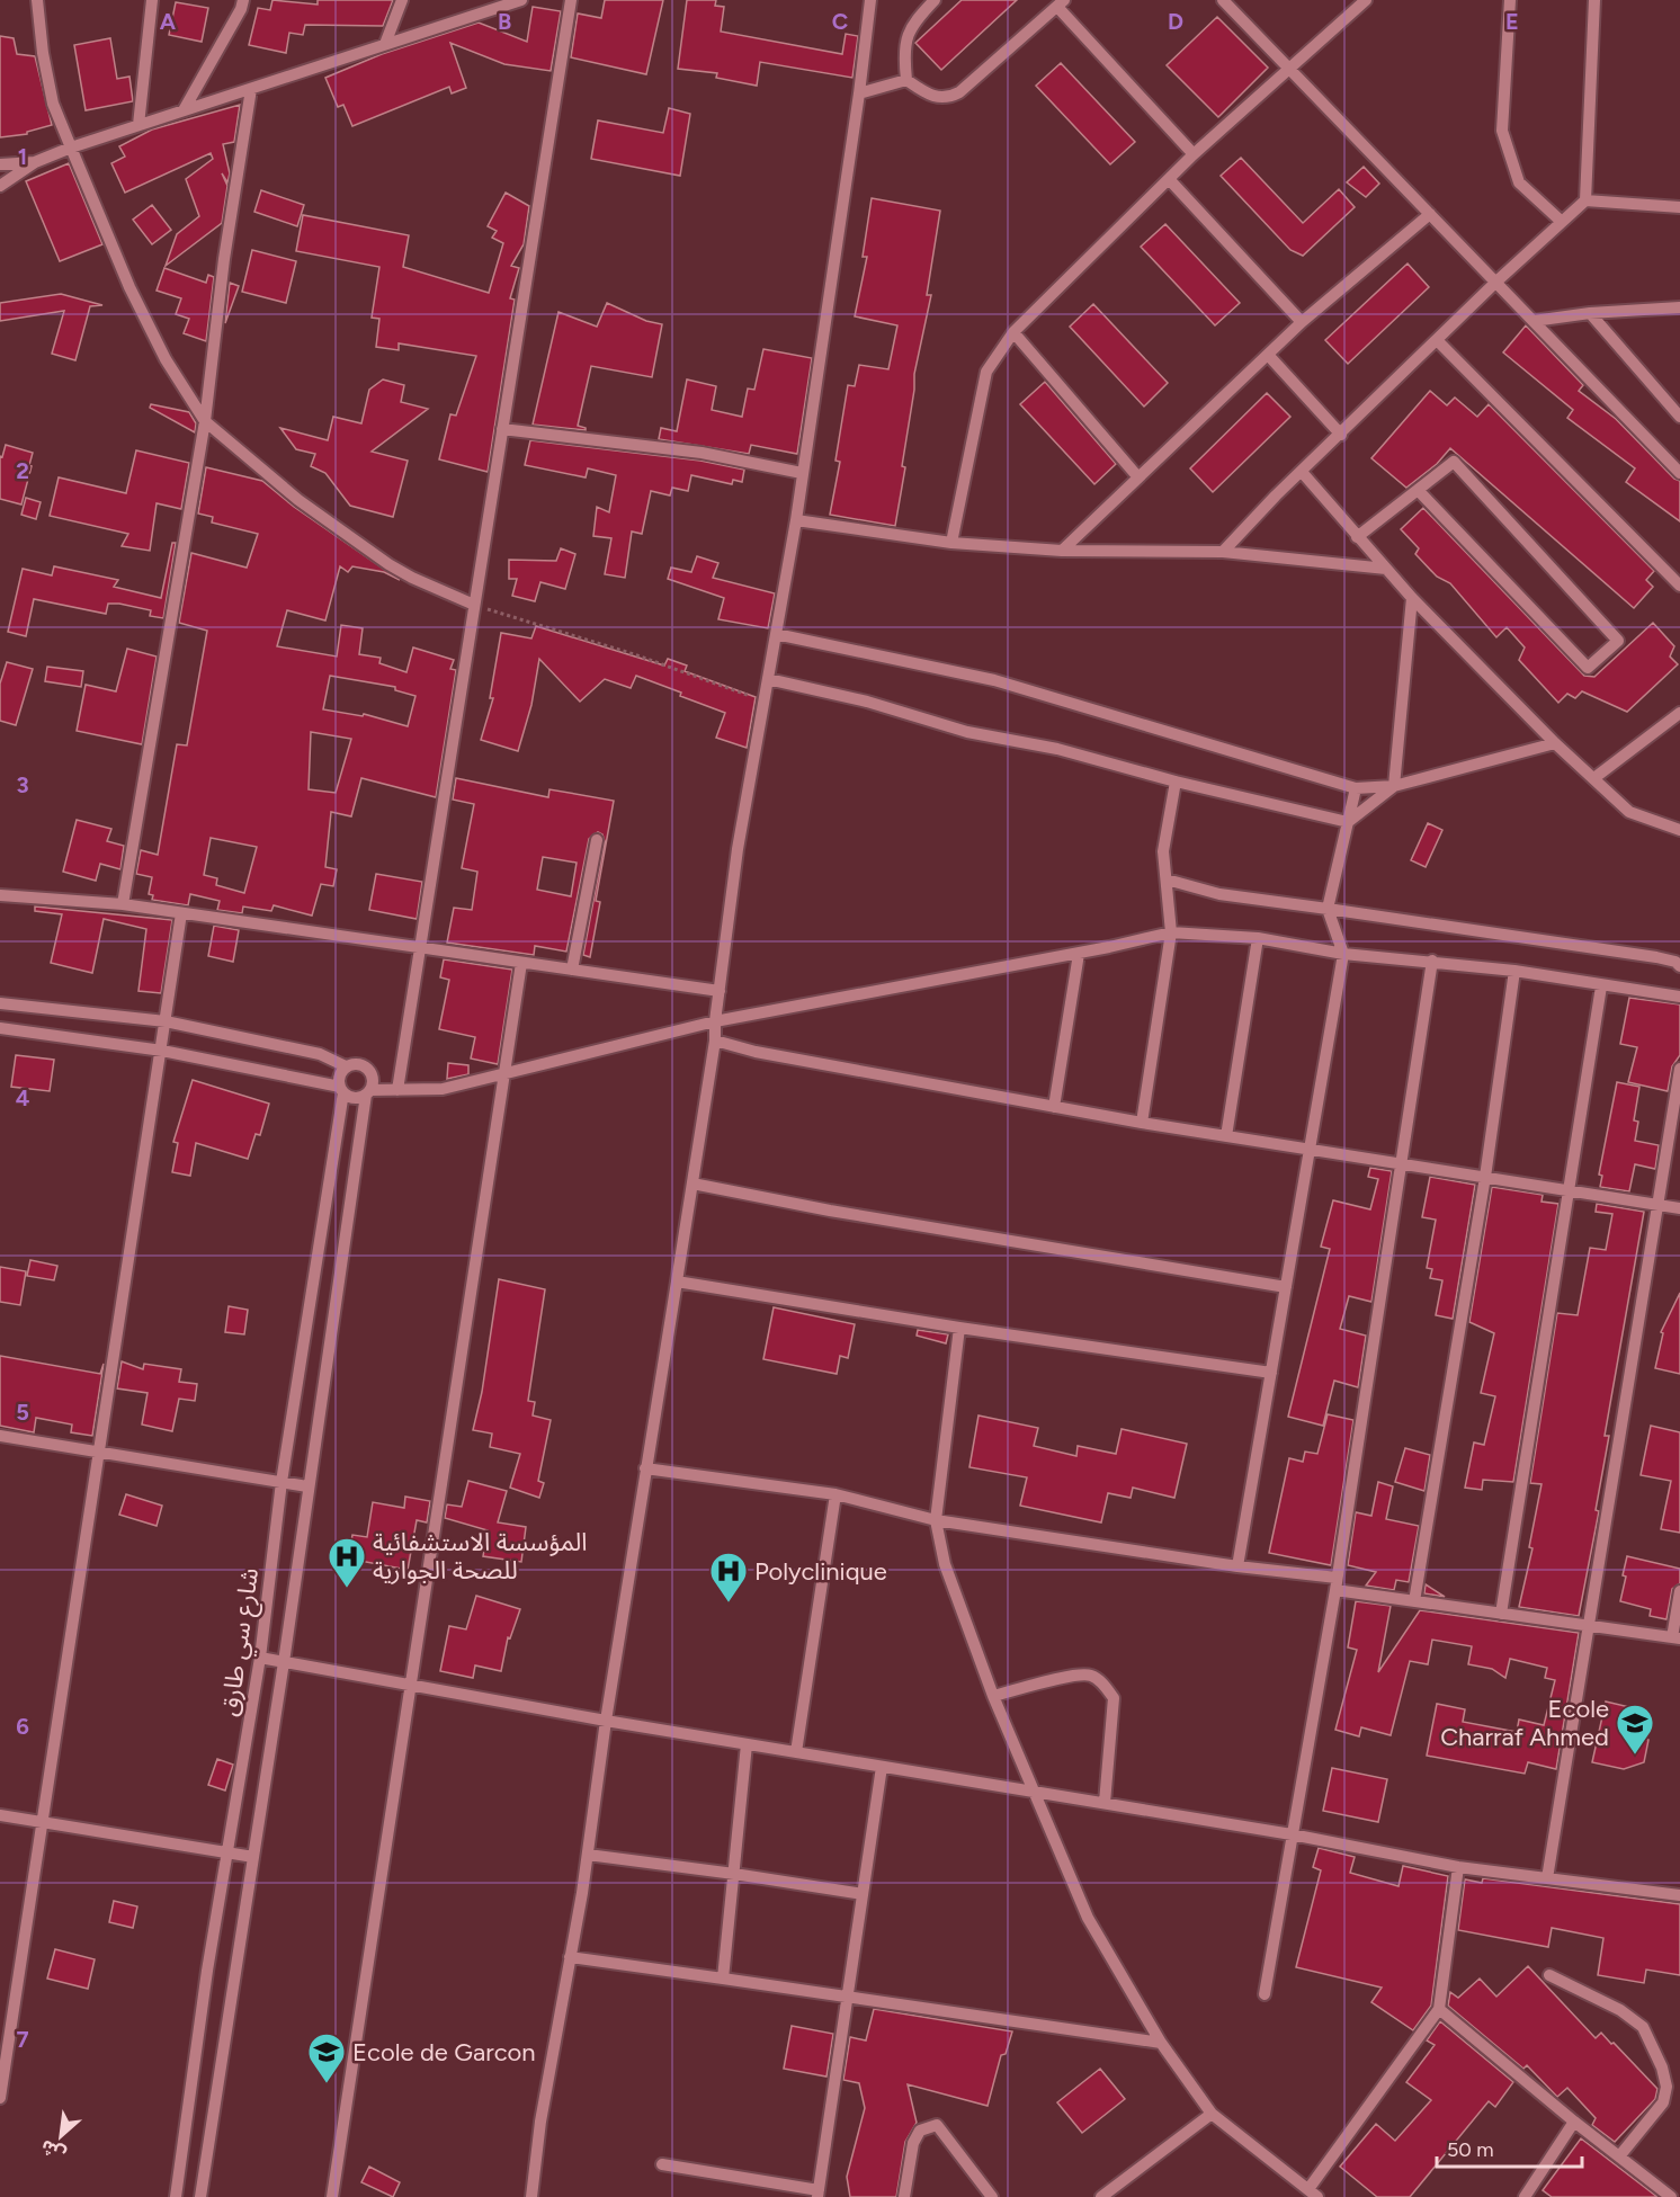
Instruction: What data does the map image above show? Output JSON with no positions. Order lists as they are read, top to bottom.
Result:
{
  "streets": {
    "street": ["شارع سي طارق"]
  },
  "places": {
    "hospital": ["المؤسسة الاستشفائية للصحة الجوارية", "Polyclinique"],
    "school or university": ["Ecole Charraf Ahmed", "Ecole de Garcon"]
  },
  "scale_bar": "50 m",
  "north": "bottom left",
  "grid": {
    "columns": [
      "A",
      "B",
      "C",
      "D",
      "E"
    ],
    "rows": [
      "1",
      "2",
      "3",
      "4",
      "5",
      "6",
      "7"
    ]
  }
}
